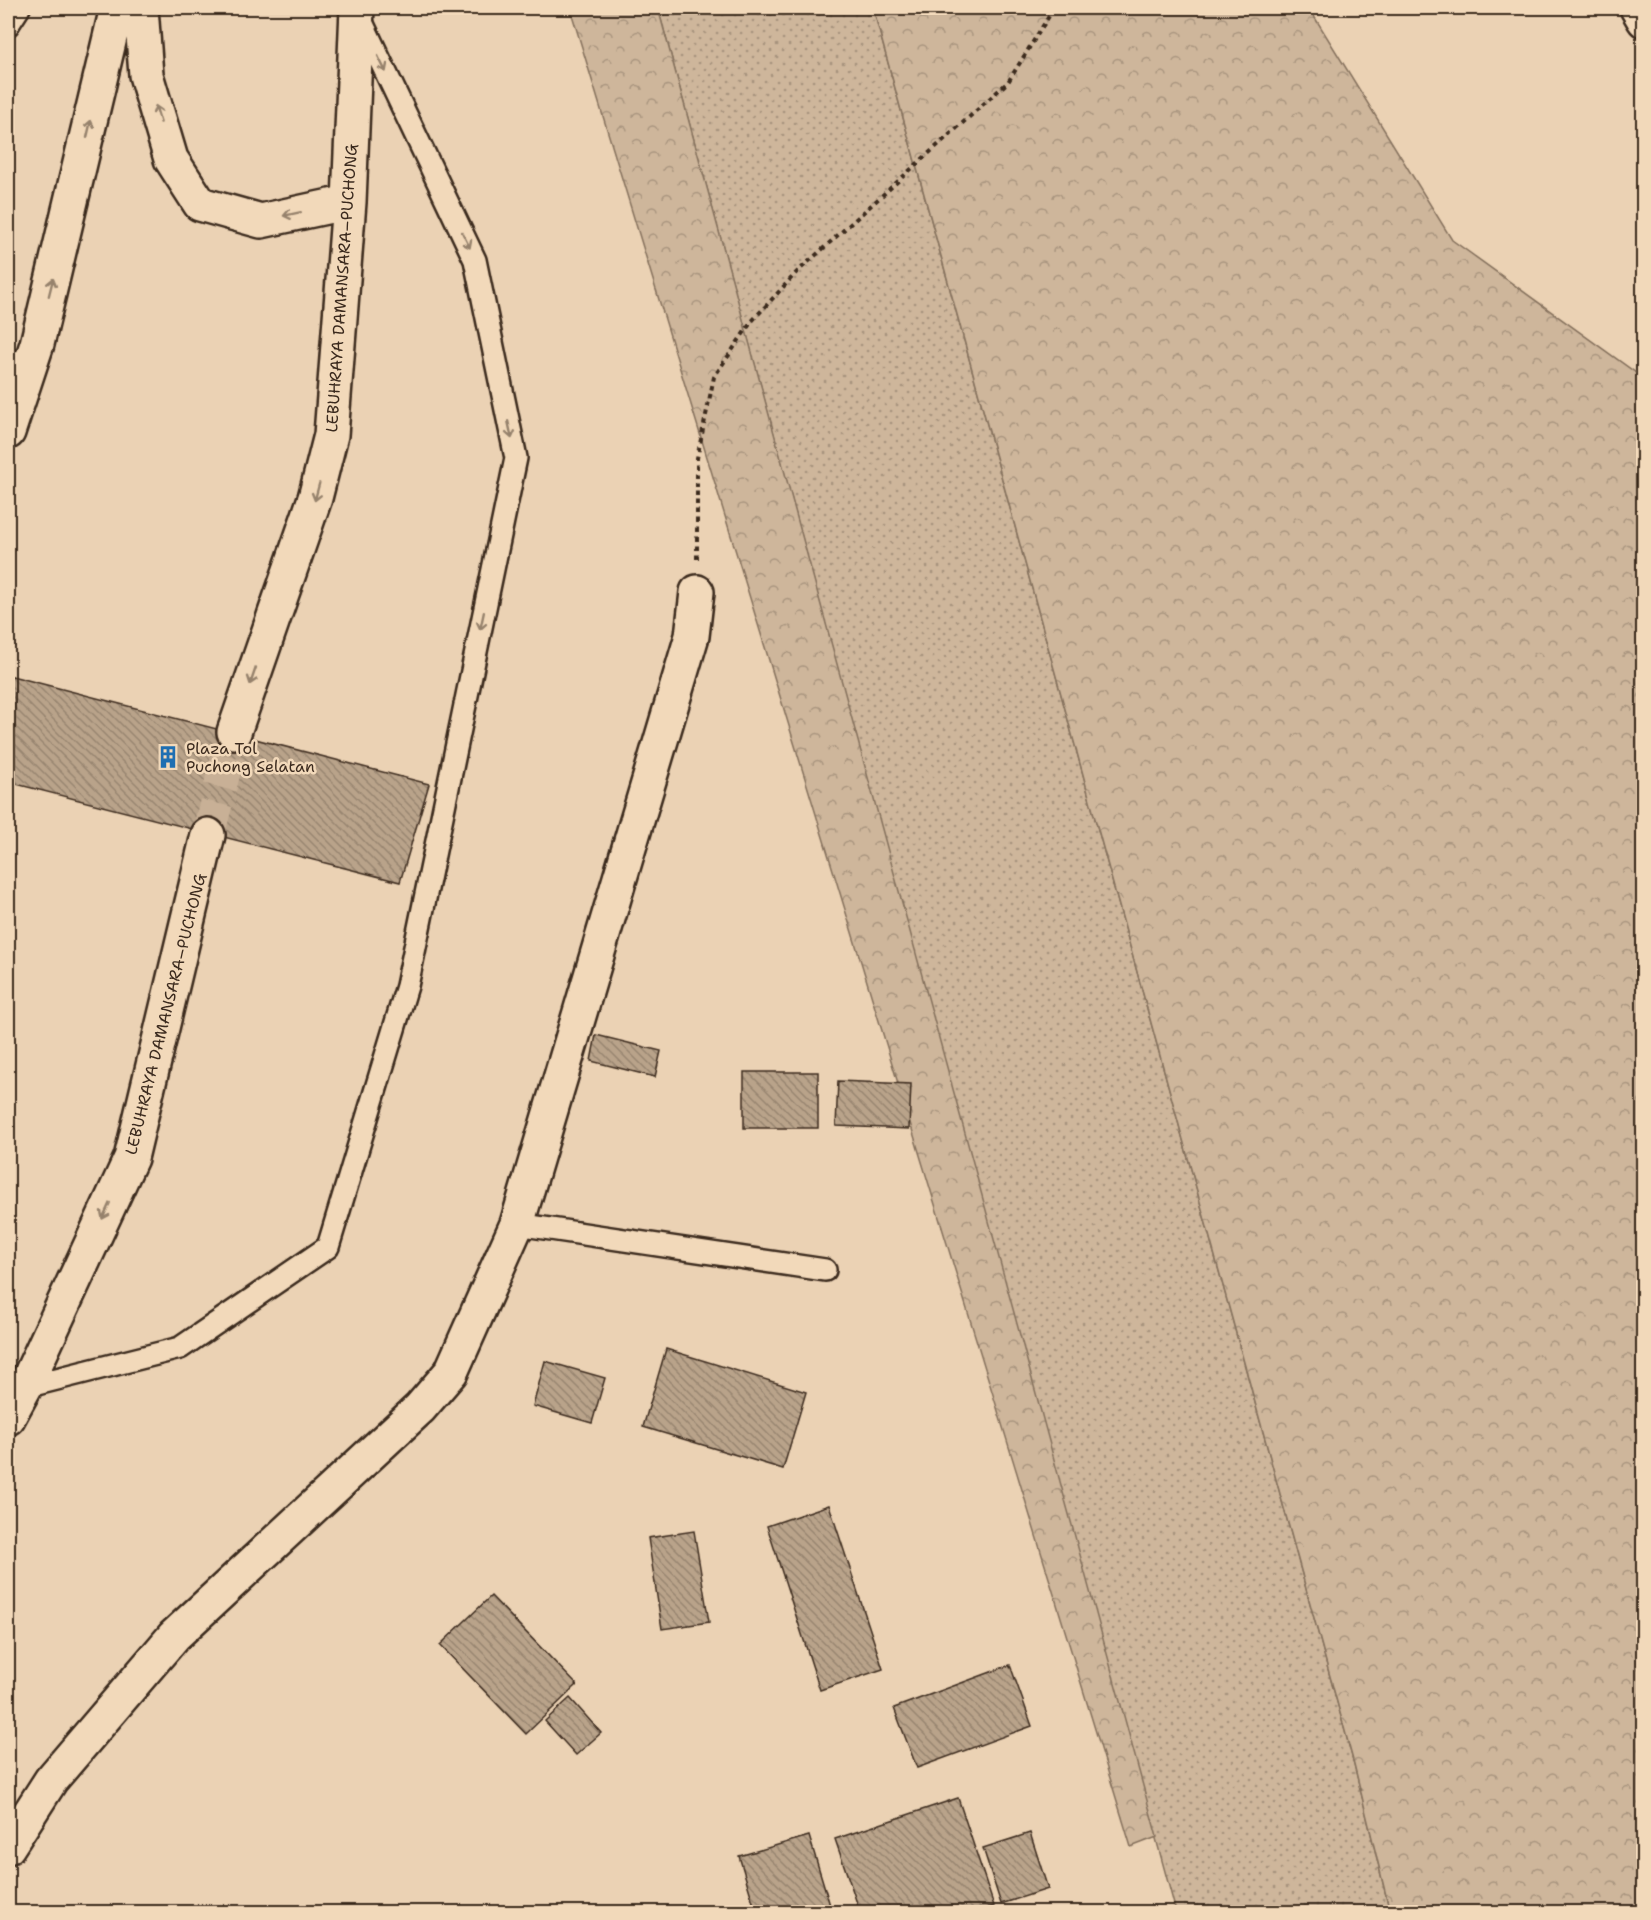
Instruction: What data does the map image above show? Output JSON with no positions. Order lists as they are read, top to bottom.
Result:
{
  "streets": {
    "main road": ["LEBUHRAYA DAMANSARA–PUCHONG"]
  },
  "one_way": ["LEBUHRAYA DAMANSARA–PUCHONG"],
  "places": {
    "building": ["Plaza Tol Puchong Selatan"]
  }
}
